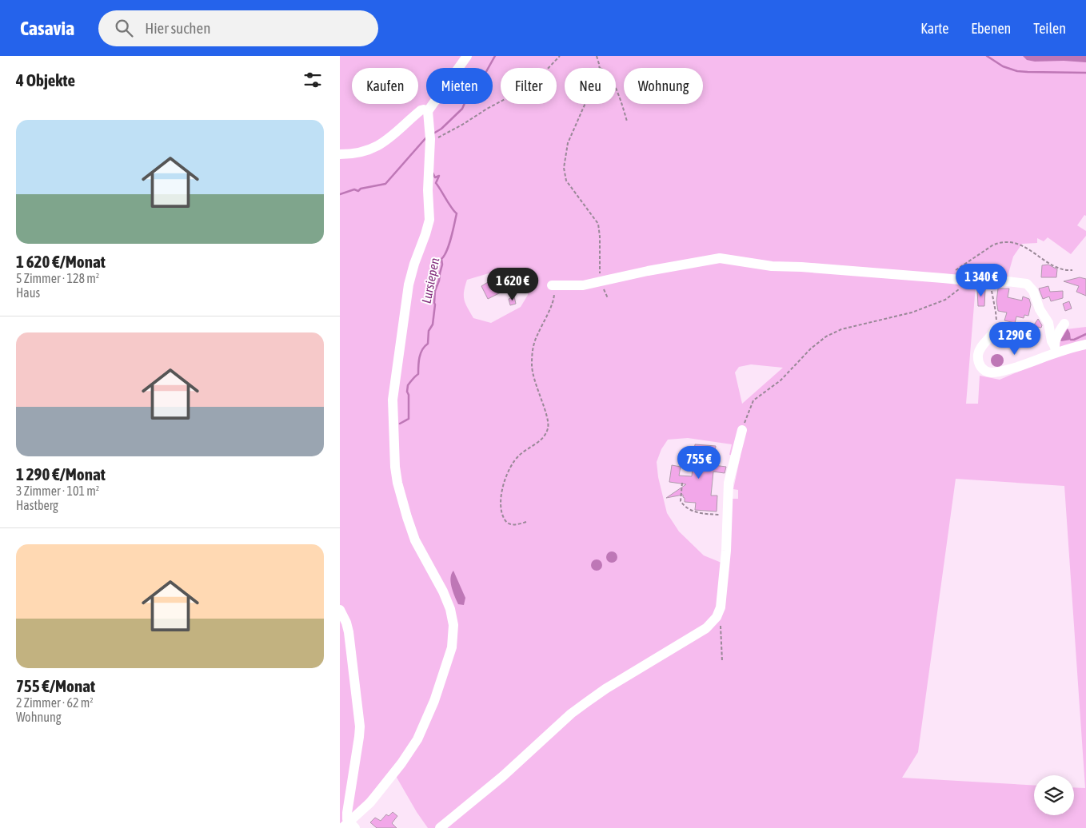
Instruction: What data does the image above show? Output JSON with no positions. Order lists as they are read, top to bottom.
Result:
{
  "water": ["Lursiepen"],
  "page": {
    "header": "Casavia",
    "search": "Hier suchen",
    "nav": ["Karte", "Ebenen", "Teilen"],
    "heading": "4 Objekte",
    "chip": [
      "Kaufen",
      "Mieten",
      "Filter",
      "Neu",
      "Wohnung"
    ],
    "list": [
      {
        "name": "1 620 €/Monat",
        "note": "5 Zimmer · 128 m² · Haus"
      },
      {
        "name": "1 290 €/Monat",
        "note": "3 Zimmer · 101 m² · Hastberg"
      },
      {
        "name": "755 €/Monat",
        "note": "2 Zimmer · 62 m² · Wohnung"
      }
    ],
    "price": [
      "1 340 €",
      "1 620 €",
      "1 290 €",
      "755 €"
    ]
  }
}
